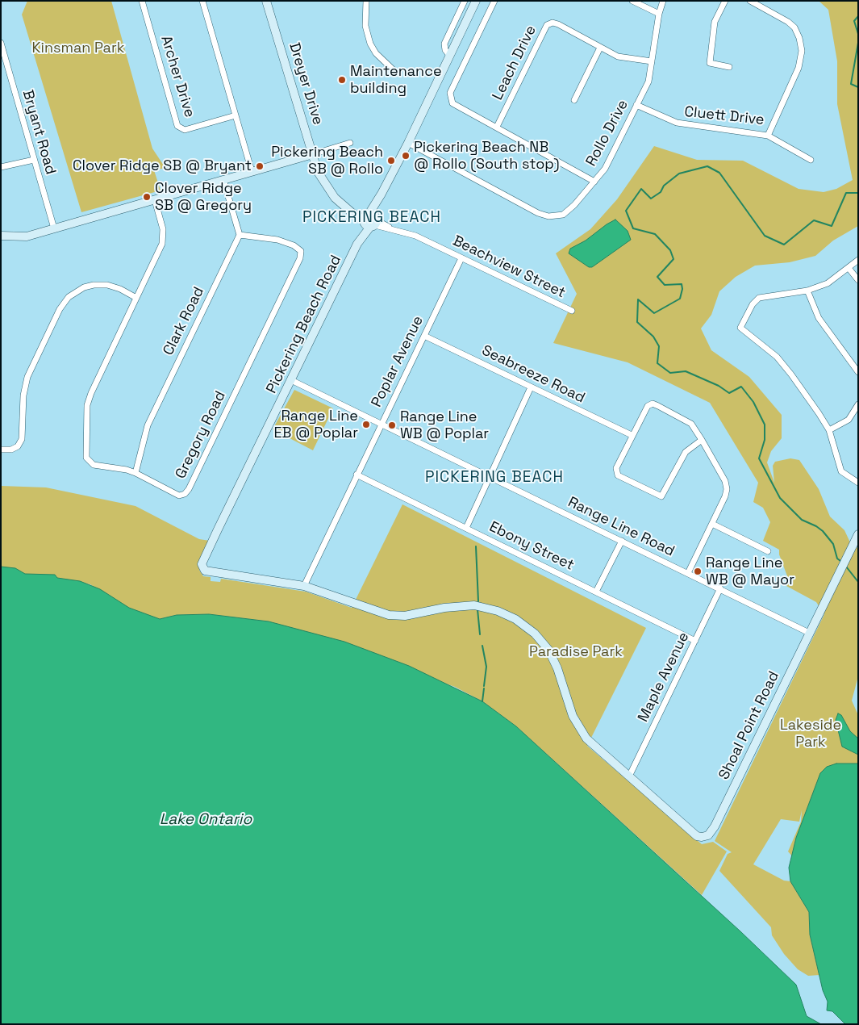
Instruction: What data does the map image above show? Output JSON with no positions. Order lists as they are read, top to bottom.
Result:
{
  "streets": {
    "street": [
      "Leach Drive",
      "Archer Drive",
      "Dreyer Drive",
      "Cluett Drive",
      "Bryant Road",
      "Rollo Drive",
      "Beachview Street",
      "Clark Road",
      "Pickering Beach Road",
      "Poplar Avenue",
      "Seabreeze Road",
      "Gregory Road",
      "Range Line Road",
      "Ebony Street",
      "Maple Avenue",
      "Shoal Point Road"
    ]
  },
  "crossings": [
    ["Leach Drive", "Rollo Drive"],
    ["Dreyer Drive", "Beachview Street"],
    ["Dreyer Drive", "Pickering Beach Road"],
    ["Cluett Drive", "Rollo Drive"],
    ["Rollo Drive", "Pickering Beach Road"],
    ["Beachview Street", "Pickering Beach Road"],
    ["Beachview Street", "Poplar Avenue"],
    ["Clark Road", "Gregory Road"],
    ["Pickering Beach Road", "Poplar Avenue"],
    ["Pickering Beach Road", "Range Line Road"],
    ["Poplar Avenue", "Seabreeze Road"],
    ["Poplar Avenue", "Range Line Road"],
    ["Poplar Avenue", "Ebony Street"],
    ["Range Line Road", "Maple Avenue"],
    ["Range Line Road", "Shoal Point Road"],
    ["Ebony Street", "Maple Avenue"],
    ["Maple Avenue", "Shoal Point Road"]
  ],
  "districts": ["PICKERING BEACH", "PICKERING BEACH"],
  "water": ["Lake Ontario"],
  "parks": ["Kinsman Park", "Paradise Park", "Lakeside Park"],
  "places": [
    "Maintenance building",
    "Pickering Beach NB @ Rollo (South stop)",
    "Pickering Beach SB @ Rollo",
    "Clover Ridge SB @ Bryant",
    "Clover Ridge SB @ Gregory",
    "Range Line EB @ Poplar",
    "Range Line WB @ Poplar",
    "Range Line WB @ Mayor"
  ]
}
